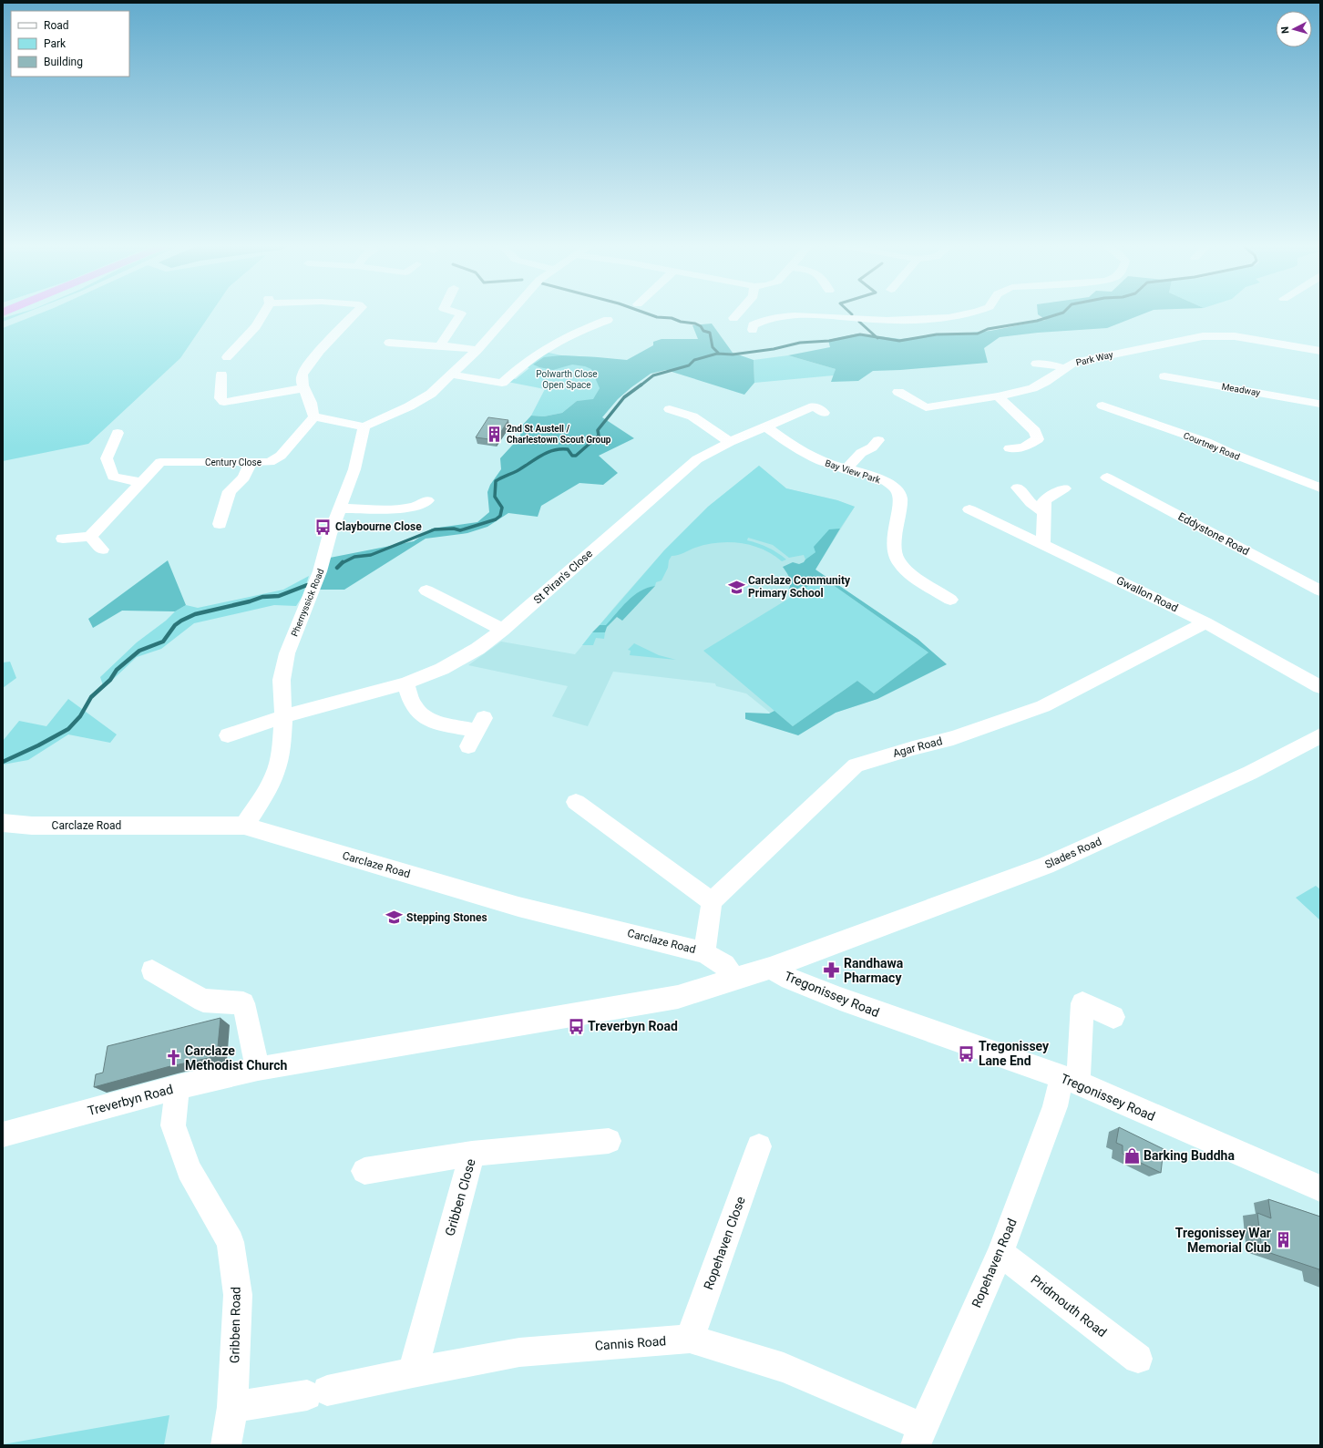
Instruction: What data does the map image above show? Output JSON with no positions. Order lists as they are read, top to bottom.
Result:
{
  "streets": {
    "street": [
      "Park Way",
      "Meadway",
      "Courtney Road",
      "Century Close",
      "Bay View Park",
      "Eddystone Road",
      "St Piran's Close",
      "Gwallon Road",
      "Phernyssick Road",
      "Agar Road",
      "Carclaze Road",
      "Slades Road",
      "Tregonissey Road",
      "Treverbyn Road",
      "Gribben Close",
      "Ropehaven Close",
      "Ropehaven Road",
      "Pridmouth Road",
      "Gribben Road",
      "Cannis Road"
    ]
  },
  "crossings": [
    ["Bay View Park", "St Piran's Close"],
    ["St Piran's Close", "Phernyssick Road"],
    ["Gwallon Road", "Agar Road"],
    ["Phernyssick Road", "Carclaze Road"],
    ["Carclaze Road", "Treverbyn Road"],
    ["Slades Road", "Treverbyn Road"],
    ["Tregonissey Road", "Treverbyn Road"],
    ["Tregonissey Road", "Ropehaven Road"],
    ["Treverbyn Road", "Gribben Road"],
    ["Gribben Close", "Cannis Road"],
    ["Ropehaven Close", "Cannis Road"],
    ["Ropehaven Road", "Pridmouth Road"],
    ["Ropehaven Road", "Cannis Road"],
    ["Gribben Road", "Cannis Road"]
  ],
  "parks": ["Polwarth Close Open Space"],
  "places": {
    "building": ["2nd St Austell / Charlestown Scout Group", "Tregonissey War Memorial Club"],
    "bus stop": ["Claybourne Close", "Treverbyn Road", "Tregonissey Lane End"],
    "school or university": ["Carclaze Community Primary School", "Stepping Stones"],
    "pharmacy": ["Randhawa Pharmacy"],
    "church": ["Carclaze Methodist Church"],
    "shop": ["Barking Buddha"]
  },
  "legend": ["Road", "Park", "Building"],
  "north": "left"
}
